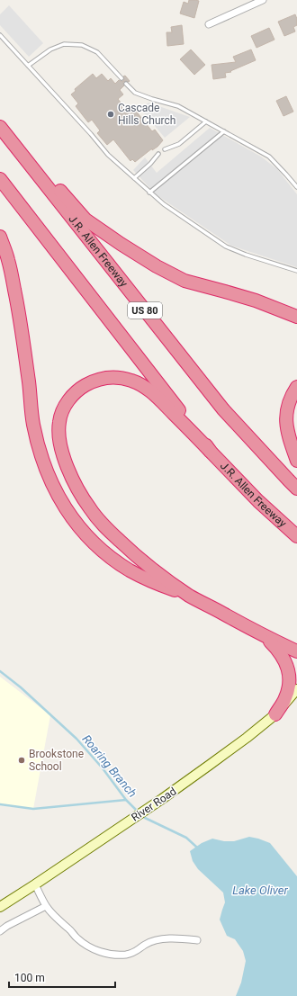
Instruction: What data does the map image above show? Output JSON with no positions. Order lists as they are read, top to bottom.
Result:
{
  "streets": {
    "highway": ["J.R. Allen Freeway", "US 80"],
    "main road": ["River Road"]
  },
  "water": ["Roaring Branch", "Lake Oliver"],
  "places": ["Cascade Hills Church", "Brookstone School"],
  "scale_bar": "100 m"
}
